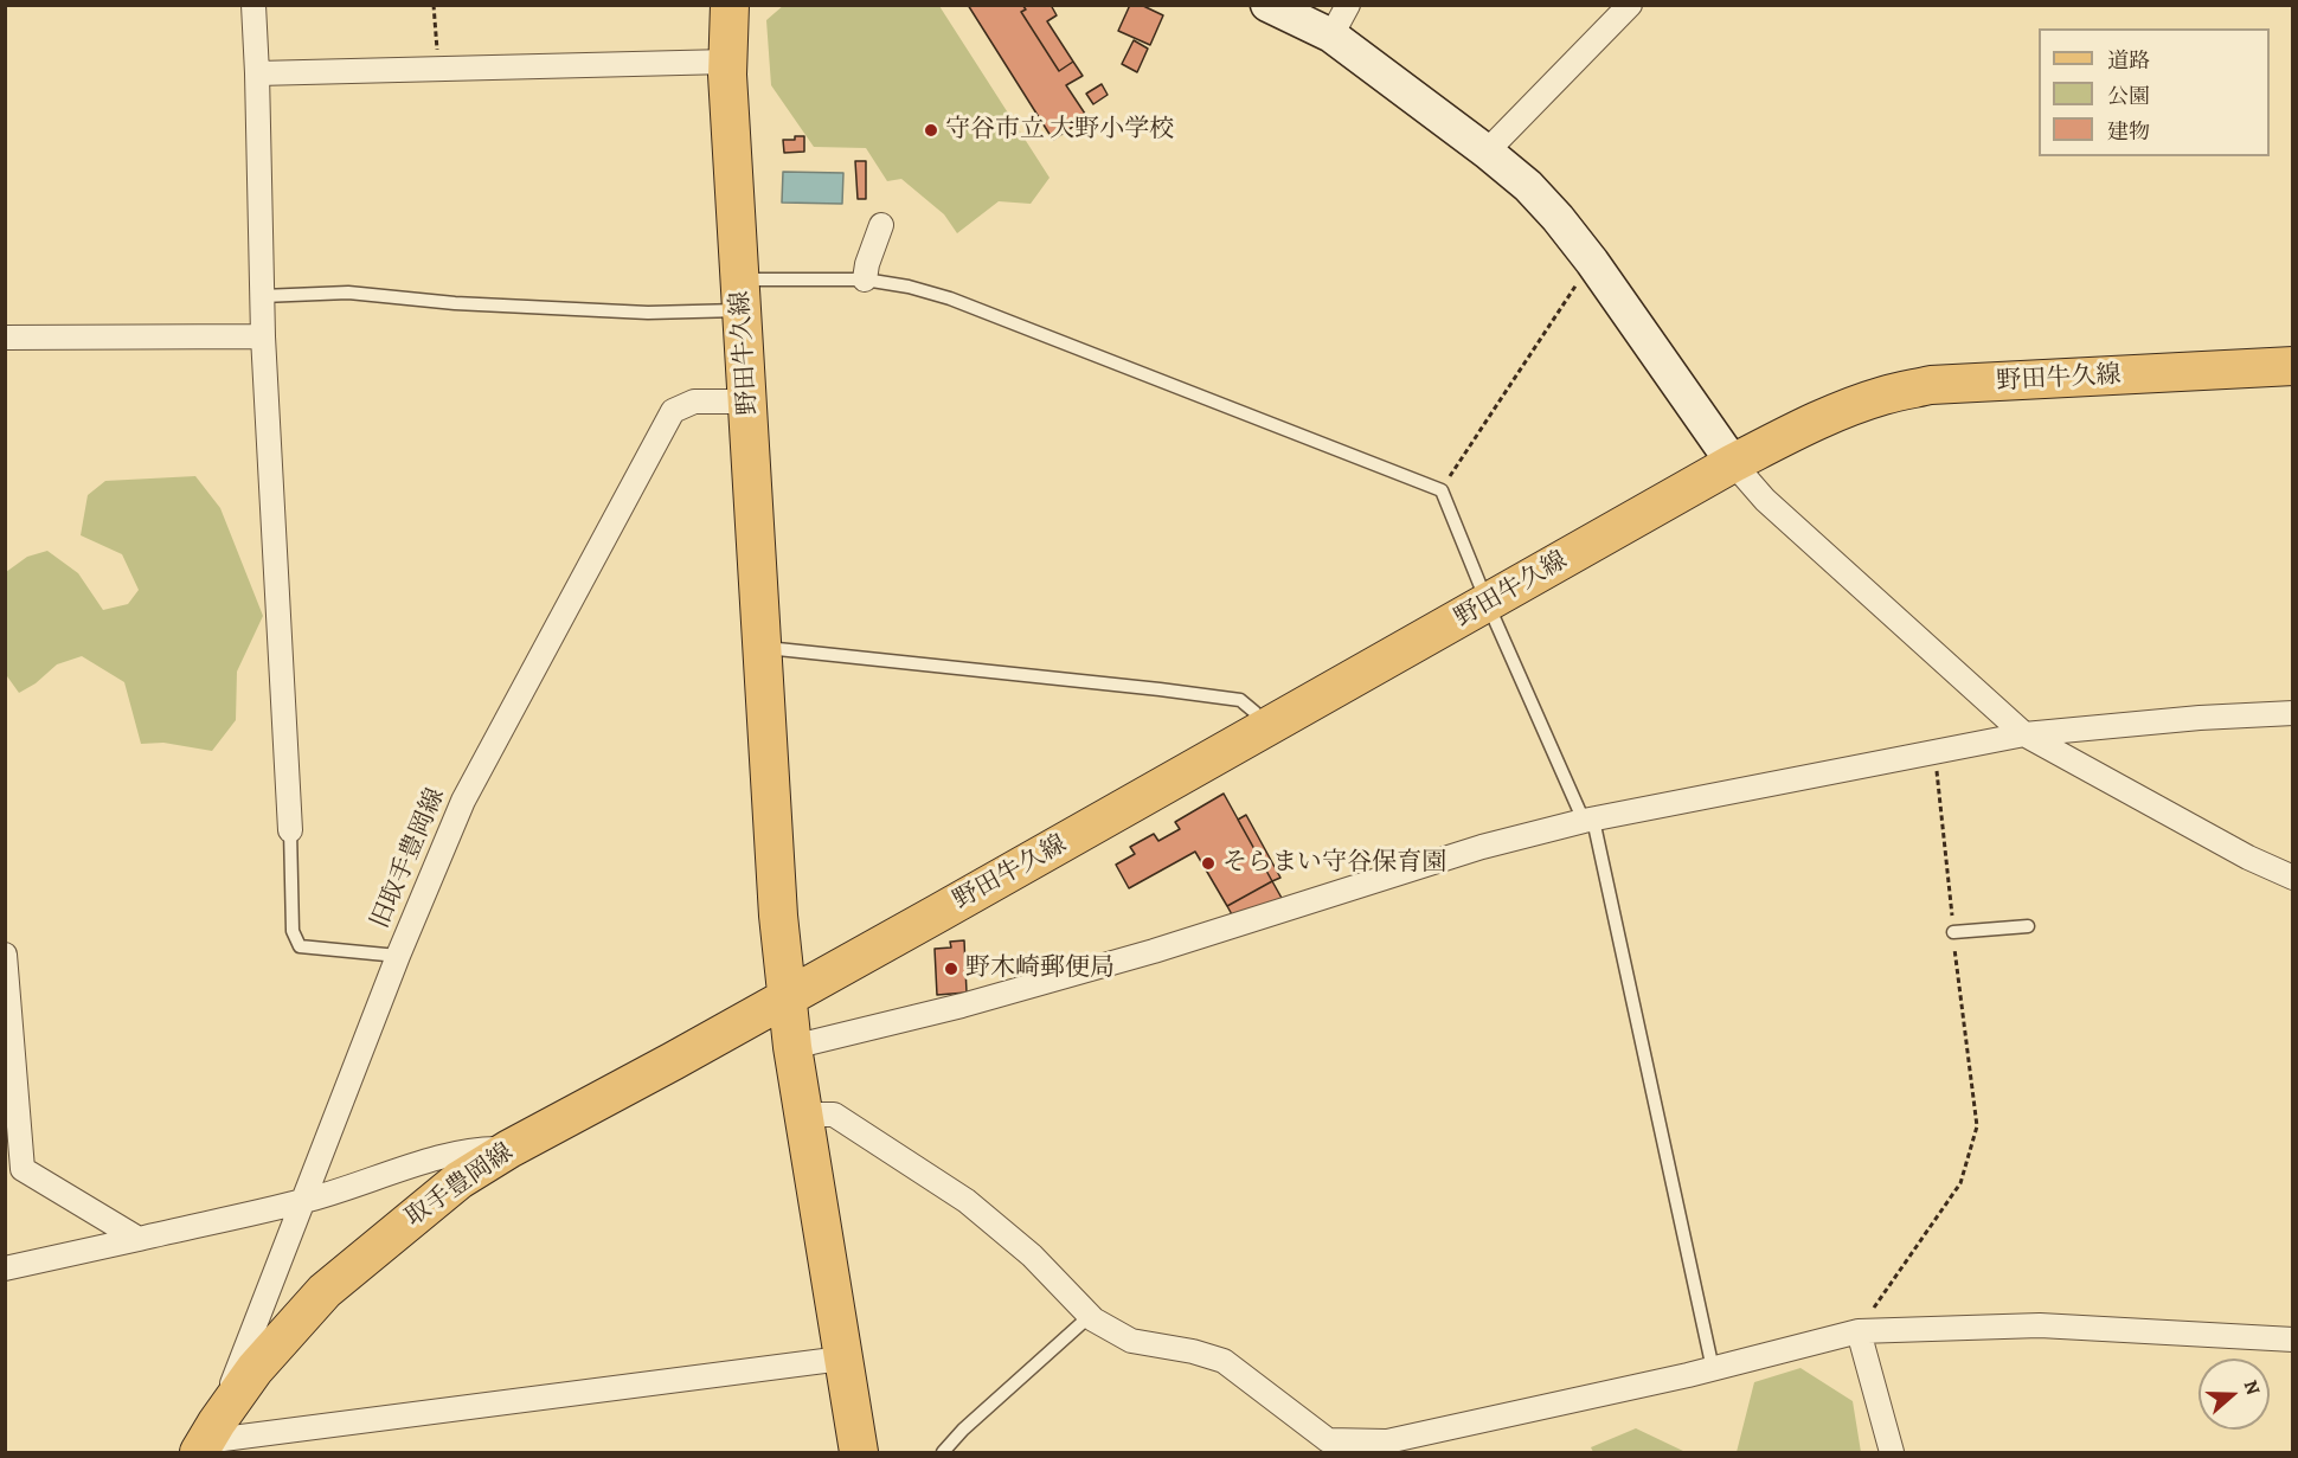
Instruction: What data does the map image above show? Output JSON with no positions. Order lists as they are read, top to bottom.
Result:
{
  "streets": {
    "main road": ["野田牛久線", "取手豊岡線"],
    "street": ["旧取手豊岡線"]
  },
  "crossings": [
    ["野田牛久線", "旧取手豊岡線"],
    ["野田牛久線", "取手豊岡線"],
    ["旧取手豊岡線", "取手豊岡線"]
  ],
  "places": ["守谷市立 大野小学校", "そらまい守谷保育園", "野木崎郵便局"],
  "legend": ["道路", "公園", "建物"],
  "north": "right"
}
